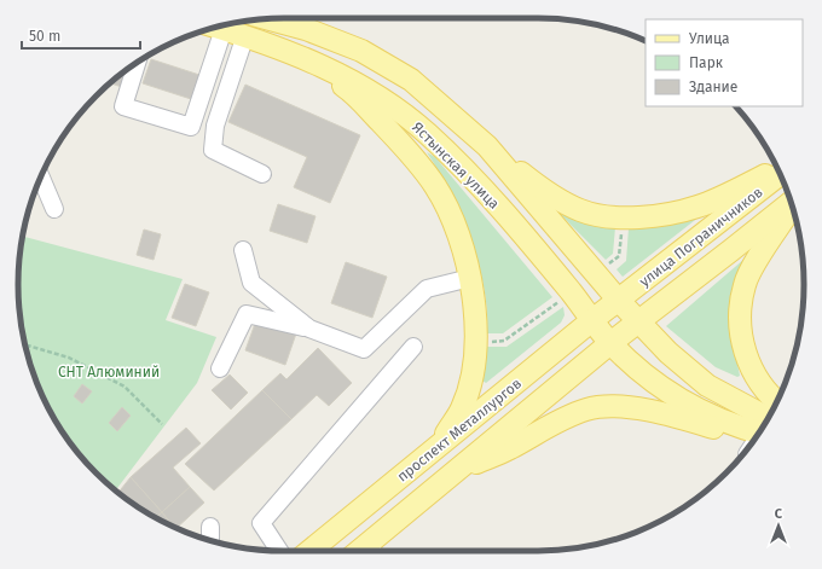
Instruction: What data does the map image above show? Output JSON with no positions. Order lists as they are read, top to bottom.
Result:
{
  "streets": {
    "main road": ["Ястынская улица", "улица Пограничников", "проспект Металлургов"]
  },
  "crossings": [
    ["Ястынская улица", "проспект Металлургов"],
    ["улица Пограничников", "проспект Металлургов"]
  ],
  "parks": ["СНТ Алюминий"],
  "legend": ["Улица", "Парк", "Здание"],
  "scale_bar": "50 m",
  "north": "top"
}
